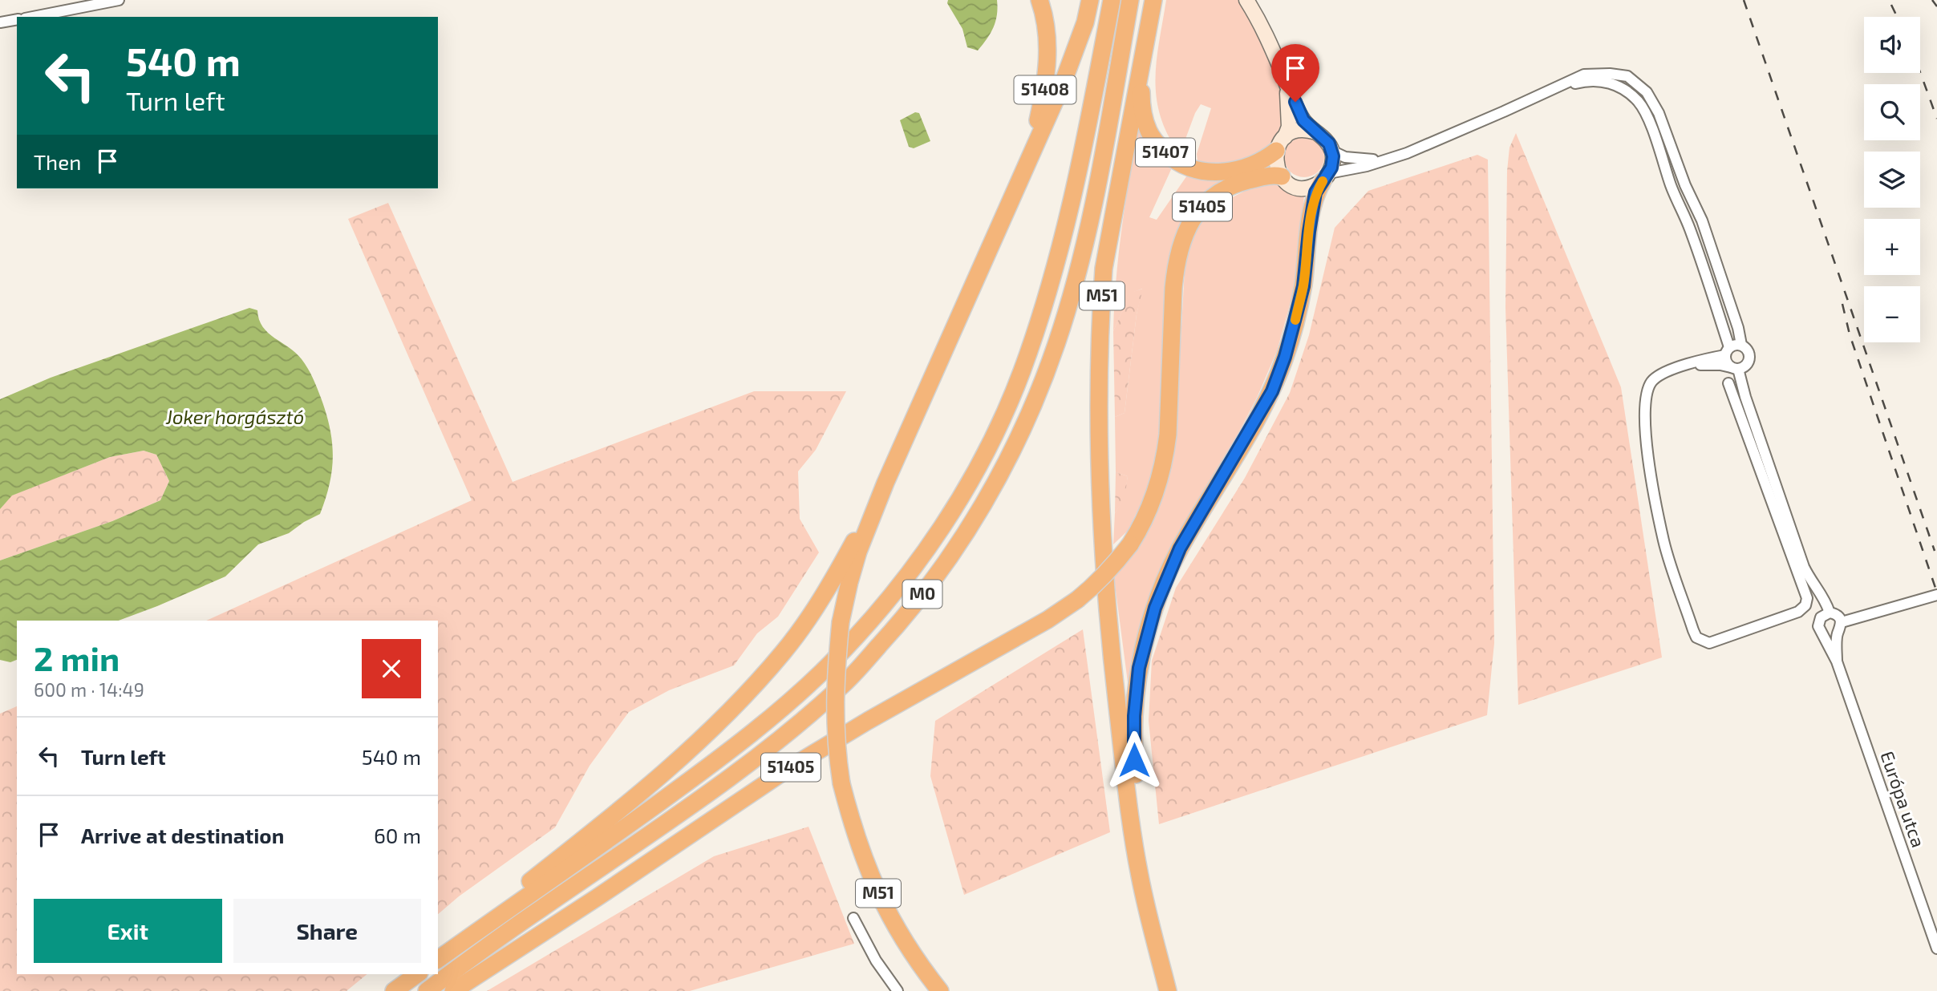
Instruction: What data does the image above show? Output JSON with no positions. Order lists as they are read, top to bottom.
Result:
{
  "streets": {
    "highway": [
      "51408",
      "51407",
      "51405",
      "M51",
      "M0"
    ],
    "street": ["Európa utca"]
  },
  "crossings": [
    ["51407", "51405"],
    ["51407", "M51"]
  ],
  "water": ["Joker horgásztó"],
  "page": {
    "map_buttons": ["+", "−"],
    "turn": ["540 m", "Turn left"],
    "then": "Then",
    "heading": ["2 min", "600 m · 14:49"],
    "list": [
      {
        "name": "Turn left",
        "value": "540 m"
      },
      {
        "name": "Arrive at destination",
        "value": "60 m"
      }
    ],
    "buttons": ["Exit", "Share"]
  }
}
